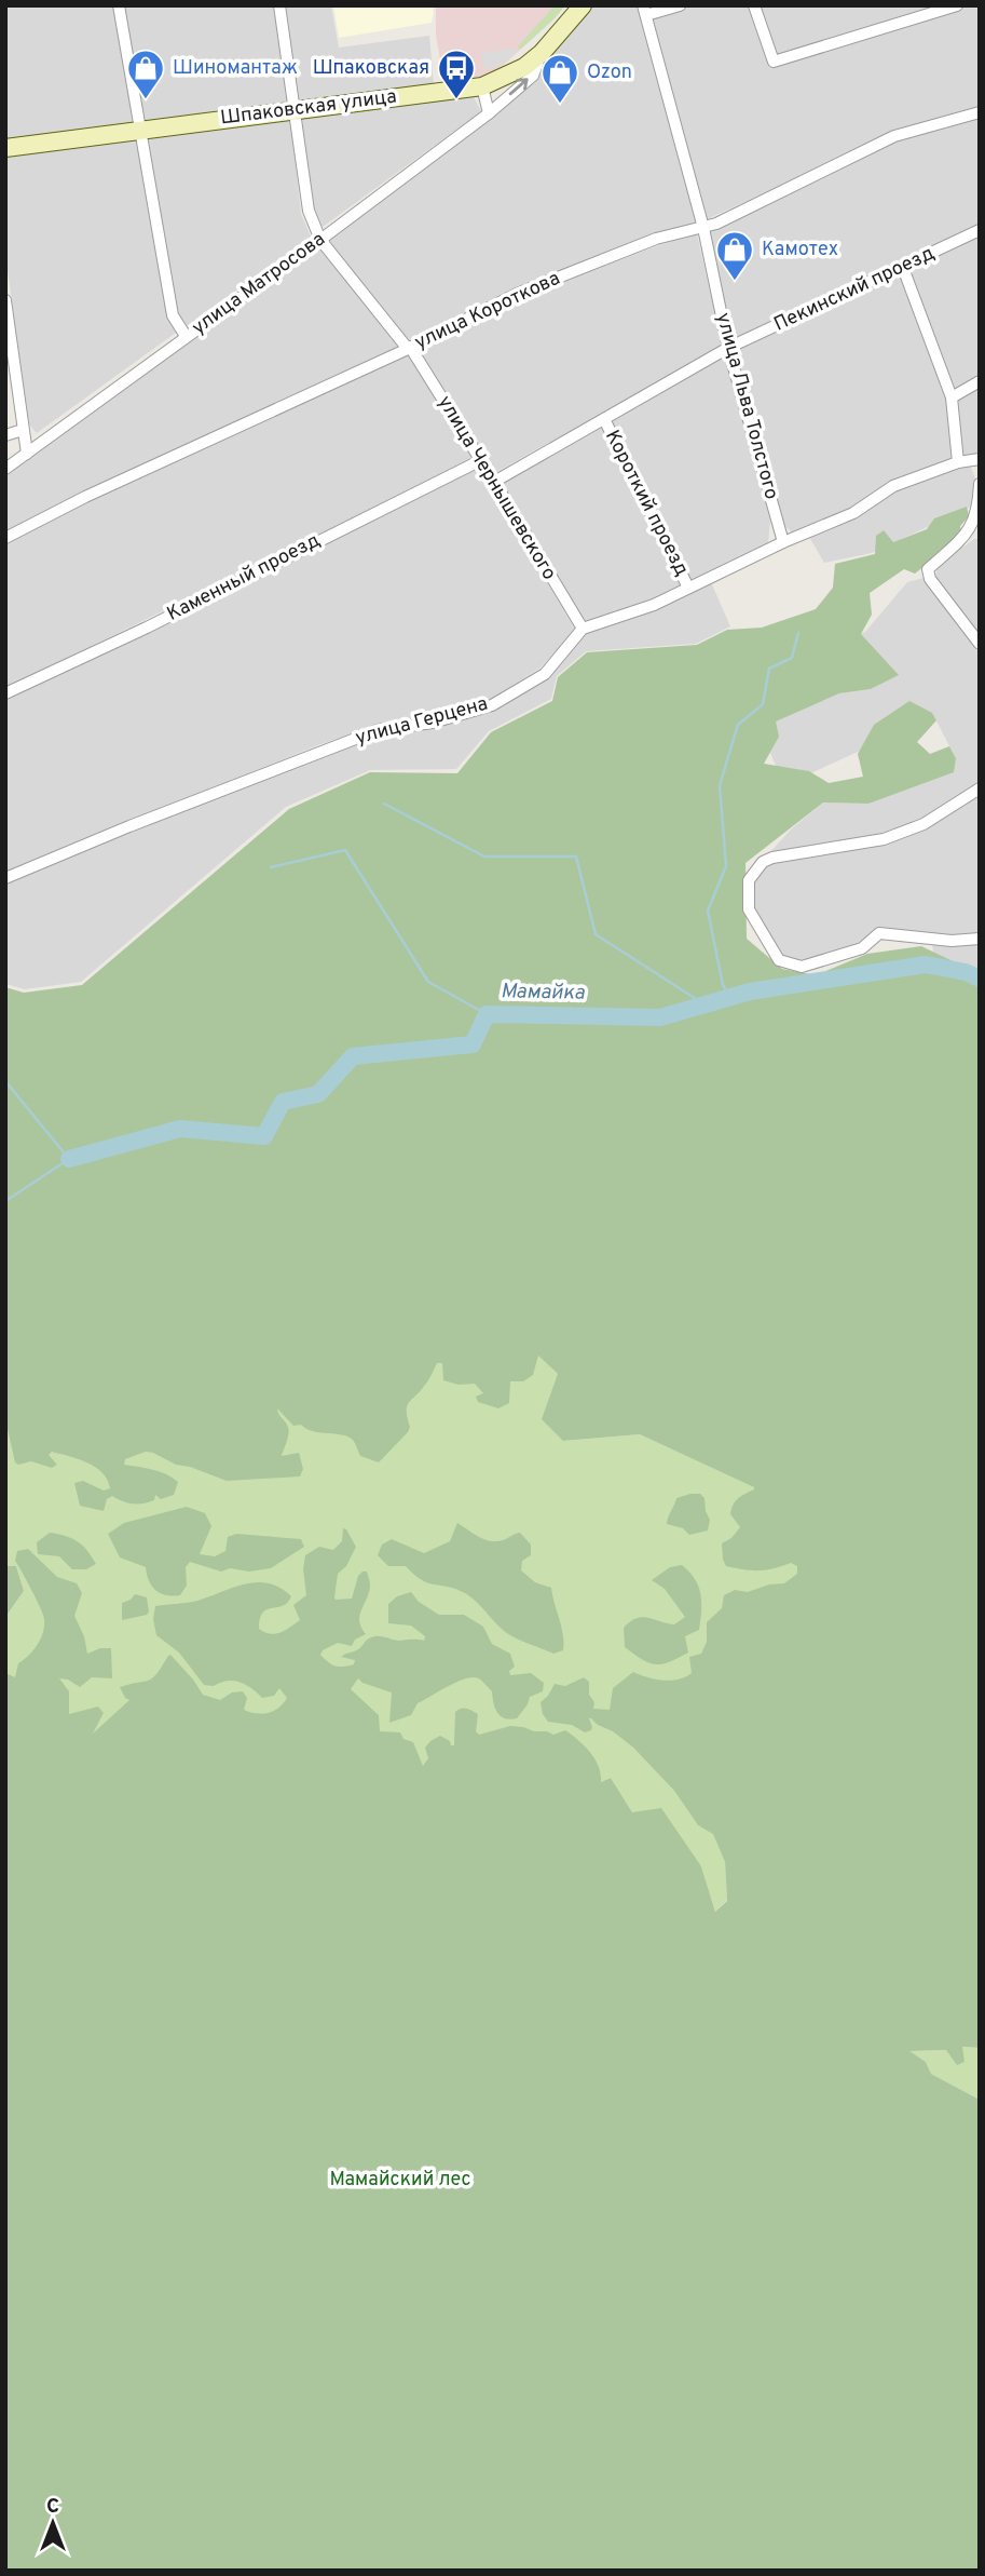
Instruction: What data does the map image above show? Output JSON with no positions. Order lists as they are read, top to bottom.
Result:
{
  "streets": {
    "main road": ["Шпаковская улица"],
    "street": [
      "улица Матросова",
      "Пекинский проезд",
      "улица Короткова",
      "улица Льва Толстого",
      "улица Чернышевского",
      "Короткий проезд",
      "Каменный проезд",
      "улица Герцена"
    ]
  },
  "crossings": [
    ["Шпаковская улица", "улица Матросова"],
    ["Шпаковская улица", "улица Чернышевского"],
    ["улица Матросова", "улица Чернышевского"],
    ["Пекинский проезд", "улица Льва Толстого"],
    ["улица Короткова", "улица Льва Толстого"],
    ["улица Короткова", "улица Чернышевского"],
    ["улица Чернышевского", "Каменный проезд"],
    ["улица Чернышевского", "улица Герцена"]
  ],
  "water": ["Мамайка"],
  "parks": ["Мамайский лес"],
  "places": {
    "shop": ["Шиномантаж", "Ozon", "Камотех"],
    "bus stop": ["Шпаковская"]
  },
  "north": "top"
}
